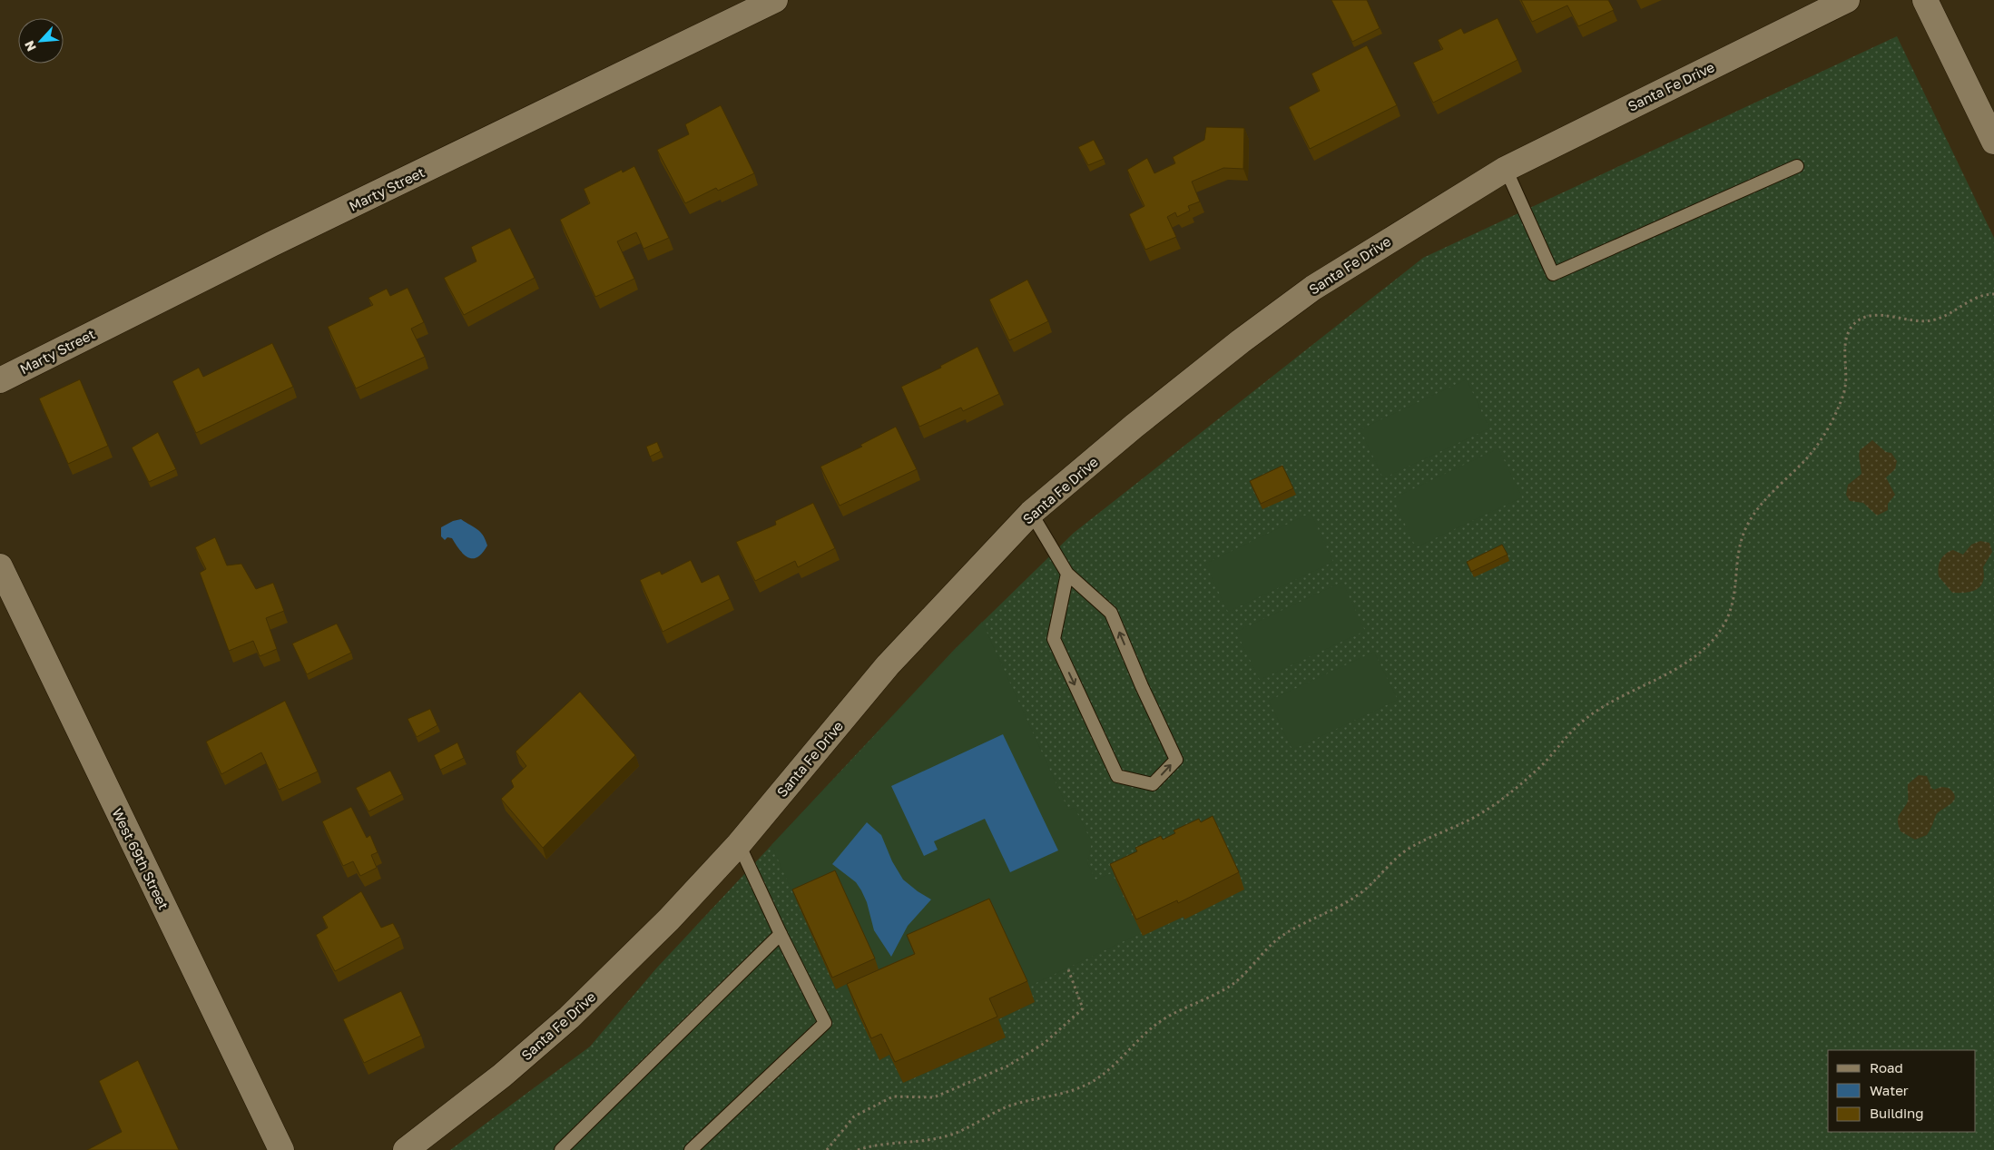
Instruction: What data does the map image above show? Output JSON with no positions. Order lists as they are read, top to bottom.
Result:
{
  "streets": {
    "street": ["Santa Fe Drive", "Marty Street", "West 69th Street"]
  },
  "legend": ["Road", "Water", "Building"],
  "north": "bottom left"
}
